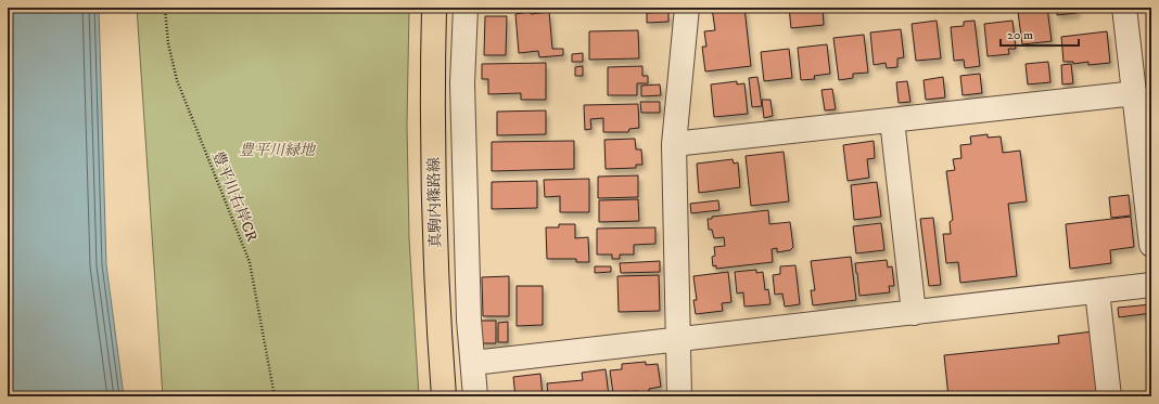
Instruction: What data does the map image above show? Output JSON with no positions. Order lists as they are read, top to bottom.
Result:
{
  "streets": {
    "main road": ["真駒内篠路線"],
    "path": ["豊平川右岸CR"]
  },
  "parks": ["豊平川緑地"],
  "scale_bar": "20 m"
}
